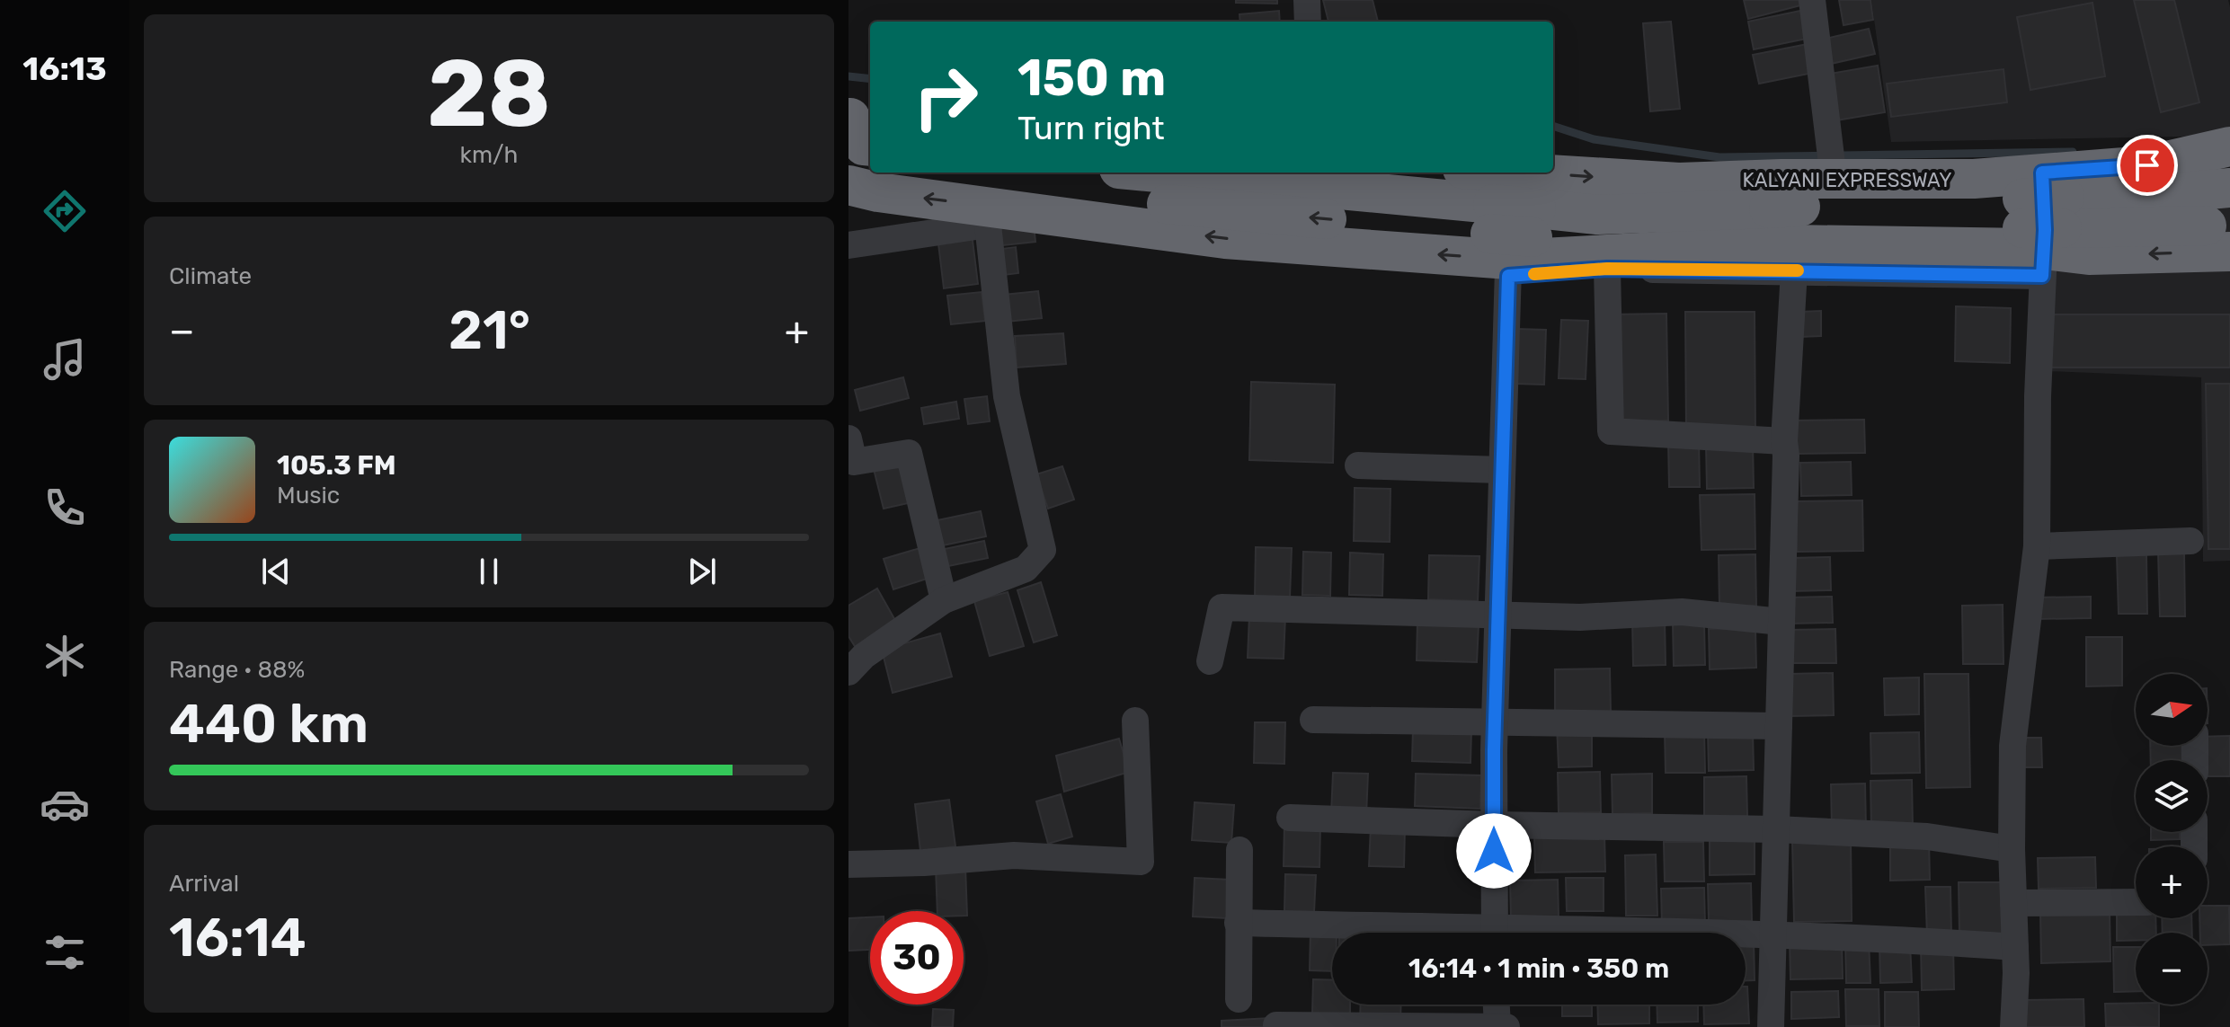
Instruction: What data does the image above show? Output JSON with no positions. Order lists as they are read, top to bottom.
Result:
{
  "streets": {
    "highway": ["KALYANI EXPRESSWAY"]
  },
  "north": "right",
  "page": {
    "tabs": "16:13",
    "tile": [
      ["28", "km/h"],
      "Climate",
      ["Range · 88%", "440 km"],
      ["Arrival", "16:14"]
    ],
    "turn": ["150 m", "Turn right"],
    "heat": ["−", "21°", "+"],
    "song": ["105.3 FM", "Music"],
    "map_buttons": ["+", "−"],
    "limit": "30",
    "trip": "16:14 · 1 min · 350 m"
  }
}
